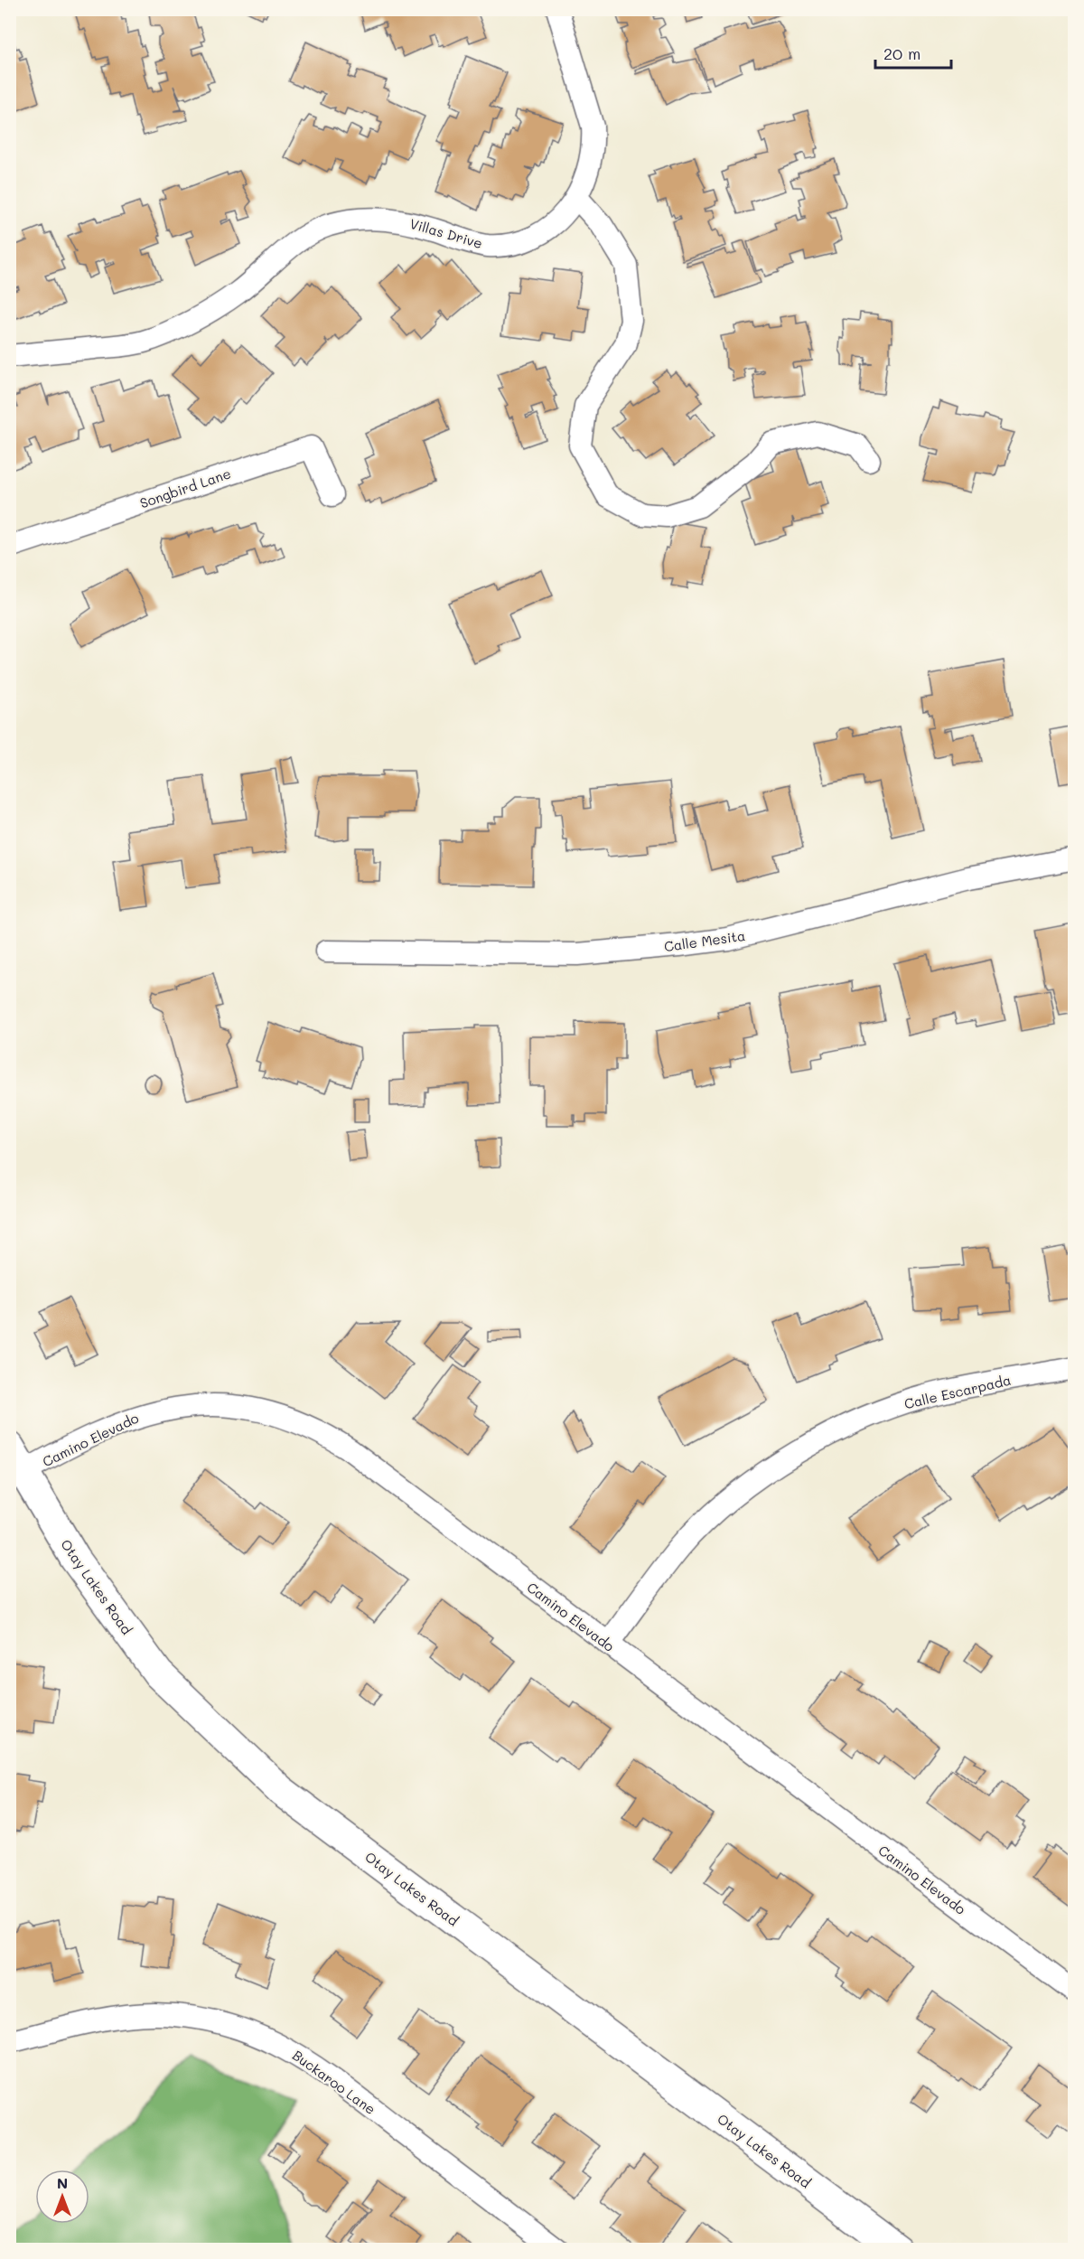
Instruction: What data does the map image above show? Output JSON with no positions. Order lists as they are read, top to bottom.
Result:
{
  "streets": {
    "main road": ["Otay Lakes Road"],
    "street": [
      "Villas Drive",
      "Songbird Lane",
      "Calle Mesita",
      "Calle Escarpada",
      "Camino Elevado",
      "Buckaroo Lane"
    ]
  },
  "crossings": [
    ["Calle Escarpada", "Camino Elevado"],
    ["Camino Elevado", "Otay Lakes Road"]
  ],
  "scale_bar": "20 m",
  "north": "top"
}
